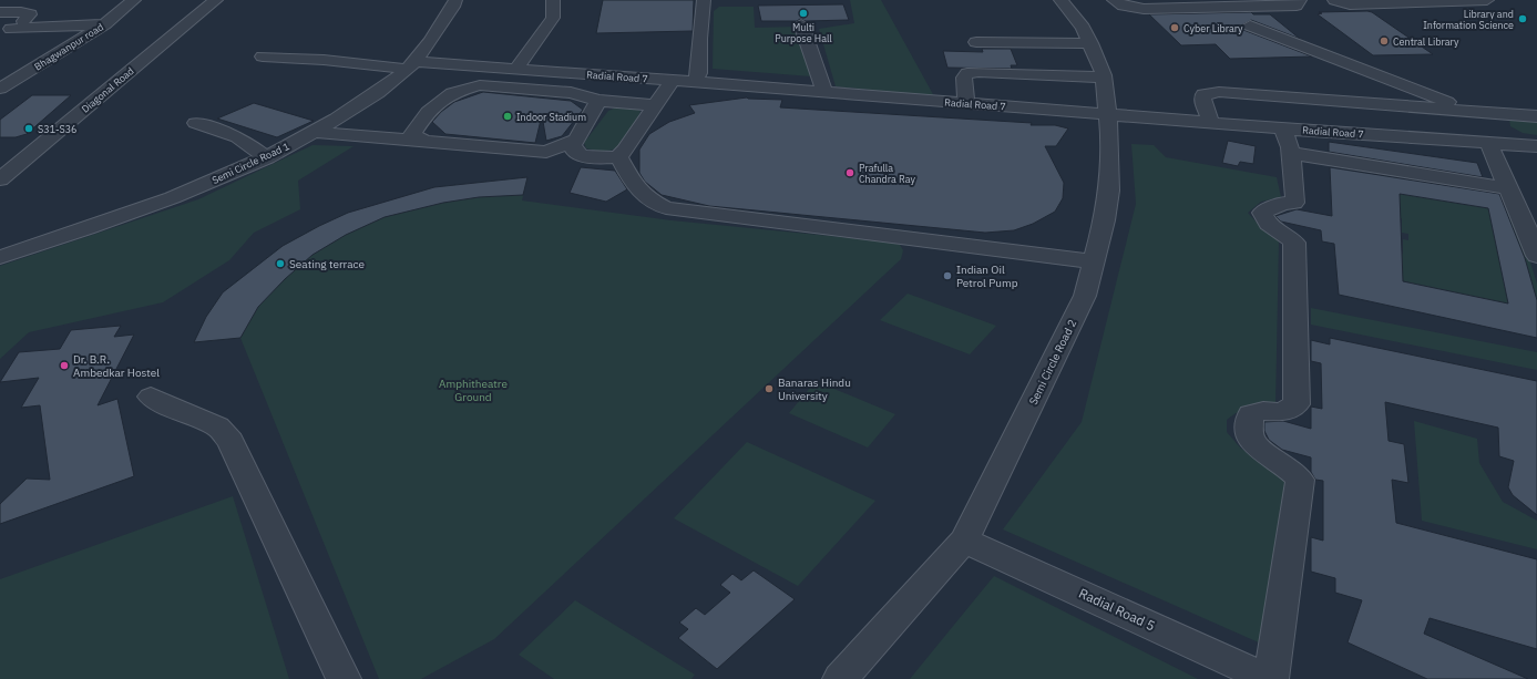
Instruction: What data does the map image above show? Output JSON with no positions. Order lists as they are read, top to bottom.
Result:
{
  "streets": {
    "street": [
      "Bhagwanpur road",
      "Radial Road 7",
      "Diagonal Road",
      "Semi Circle Road 1",
      "Semi Circle Road 2",
      "Radial Road 5"
    ]
  },
  "crossings": [
    ["Radial Road 7", "Semi Circle Road 1"],
    ["Radial Road 7", "Semi Circle Road 2"],
    ["Semi Circle Road 2", "Radial Road 5"]
  ],
  "parks": ["Amphitheatre Ground"],
  "places": [
    "Multi Purpose Hall",
    "Library and Information Science",
    "Cyber Library",
    "Central Library",
    "Indoor Stadium",
    "S31-S36",
    "Prafulla Chandra Ray",
    "Seating terrace",
    "Indian Oil Petrol Pump",
    "Dr. B.R. Ambedkar Hostel",
    "Banaras Hindu University"
  ]
}
